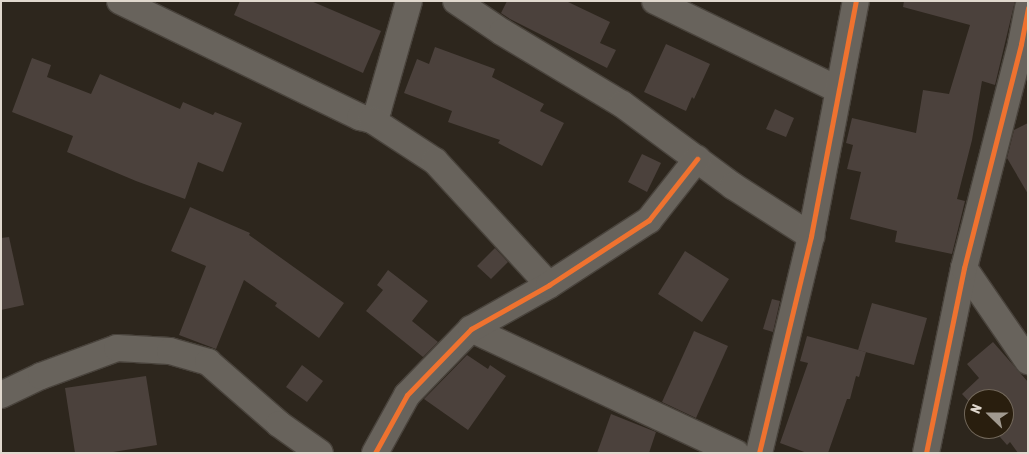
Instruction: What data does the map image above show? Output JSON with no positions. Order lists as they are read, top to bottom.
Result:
{
  "north": "left"
}
